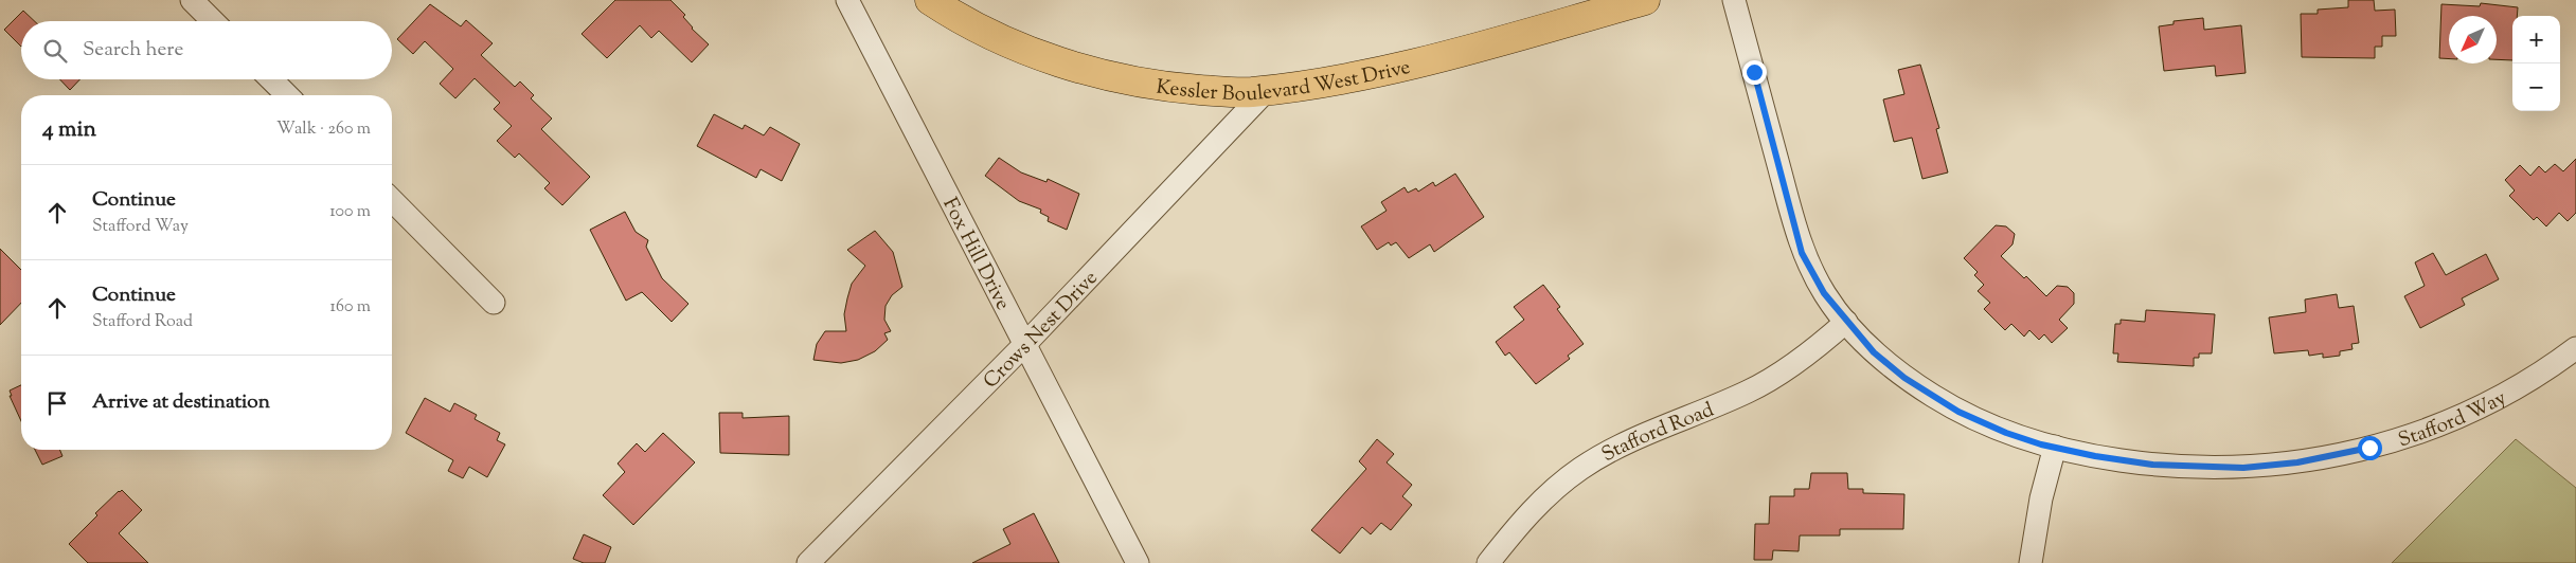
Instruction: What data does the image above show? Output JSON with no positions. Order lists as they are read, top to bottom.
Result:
{
  "streets": {
    "main road": ["Kessler Boulevard West Drive"],
    "street": [
      "Fox Hill Drive",
      "Crows Nest Drive",
      "Stafford Way",
      "Stafford Road"
    ]
  },
  "crossings": [
    ["Kessler Boulevard West Drive", "Crows Nest Drive"],
    ["Fox Hill Drive", "Crows Nest Drive"]
  ],
  "north": "bottom left",
  "page": {
    "map_buttons": ["+", "−"],
    "search": "Search here",
    "heading": ["4 min", "Walk · 260 m"],
    "list": [
      ["Continue", "Stafford Way", "100 m"],
      ["Continue", "Stafford Road", "160 m"],
      "Arrive at destination"
    ]
  }
}
